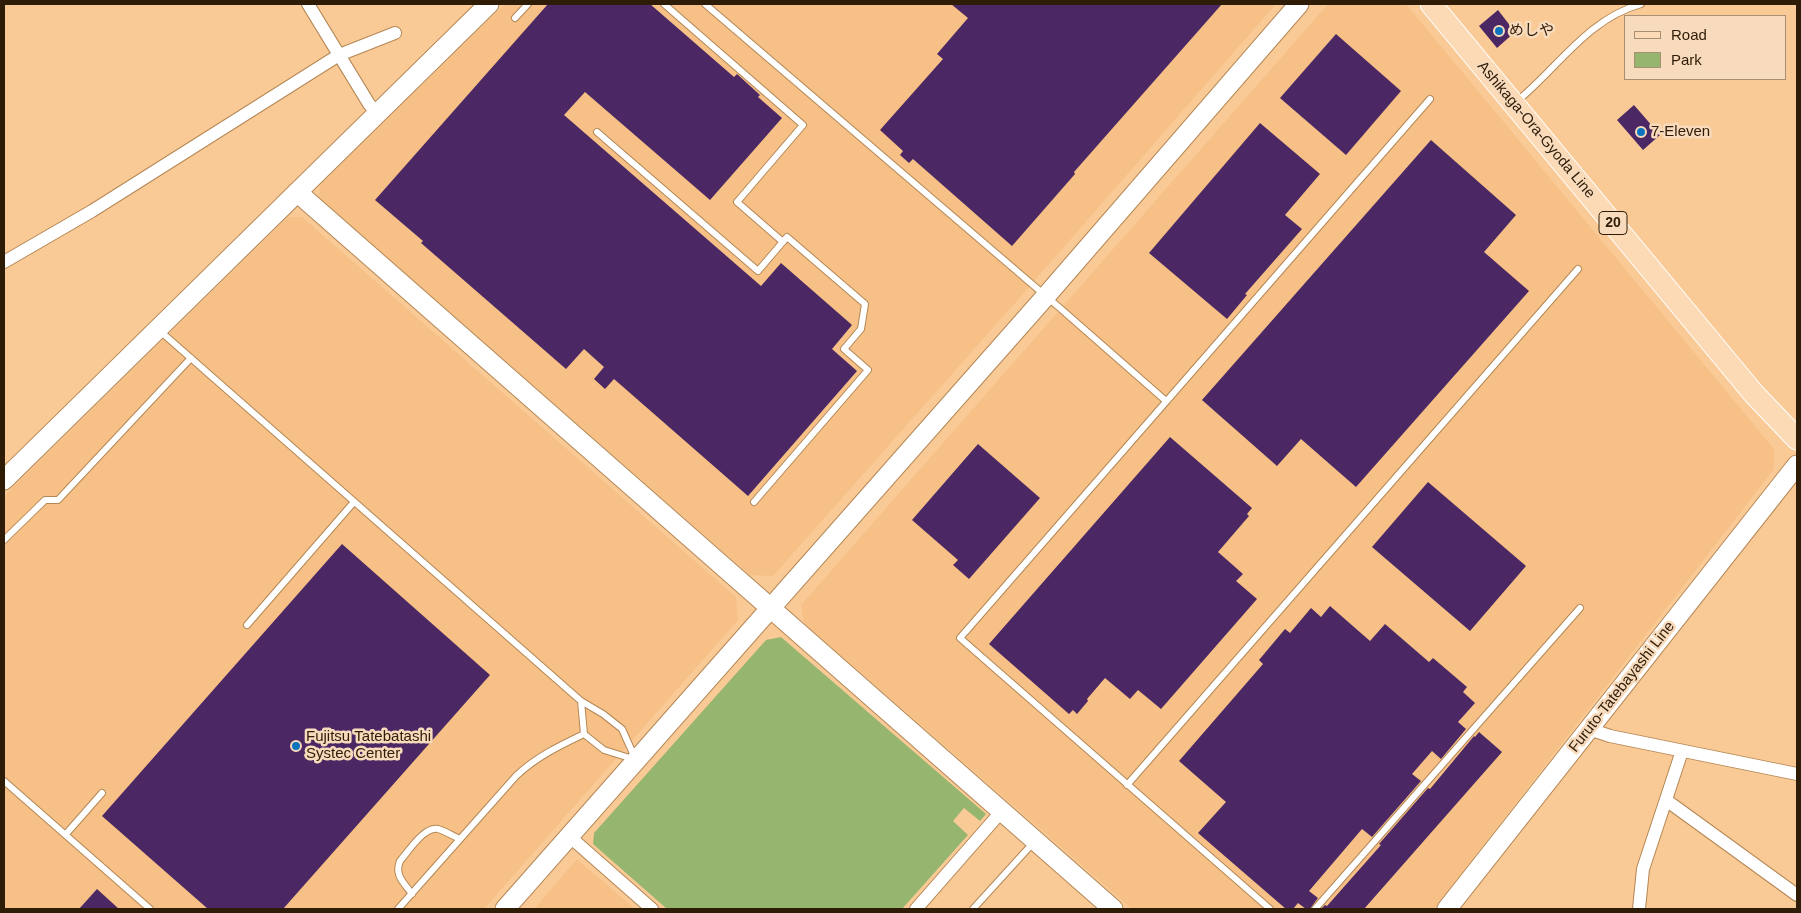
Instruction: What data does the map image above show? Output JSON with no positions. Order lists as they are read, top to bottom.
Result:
{
  "streets": {
    "main road": ["Ashikaga-Ora-Gyoda Line", "20"],
    "street": ["Furuto-Tatebayashi Line"]
  },
  "places": ["めしや", "7-Eleven", "Fujitsu Tatebatashi Systec Center"],
  "legend": ["Road", "Park"]
}
